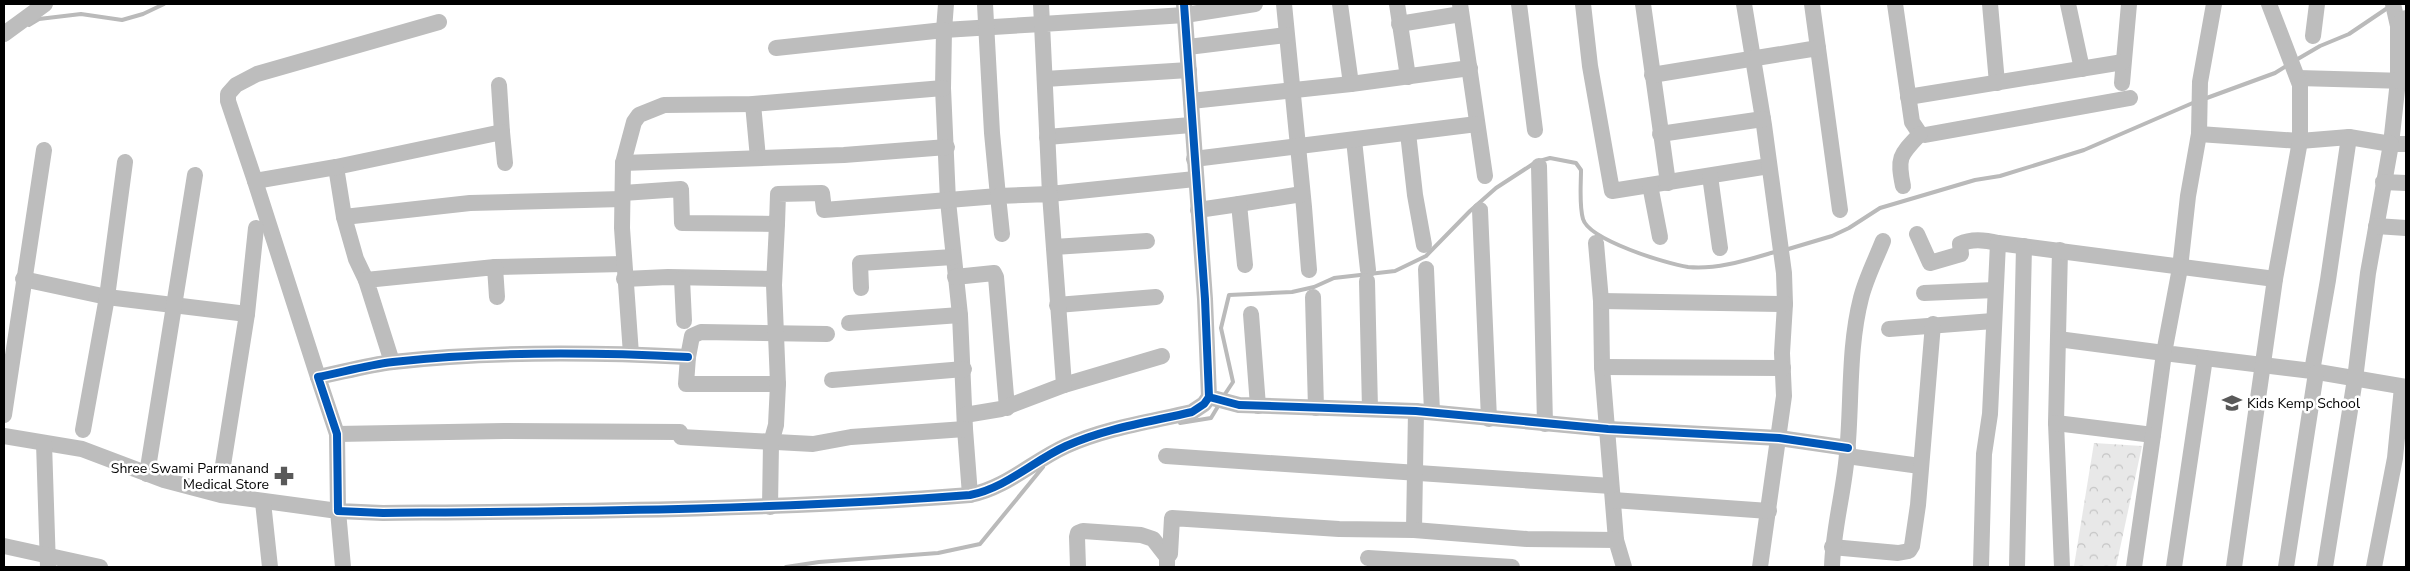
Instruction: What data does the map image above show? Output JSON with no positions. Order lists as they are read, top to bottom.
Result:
{
  "places": {
    "school or university": ["Kids Kemp School"],
    "pharmacy": ["Shree Swami Parmanand Medical Store"]
  }
}
